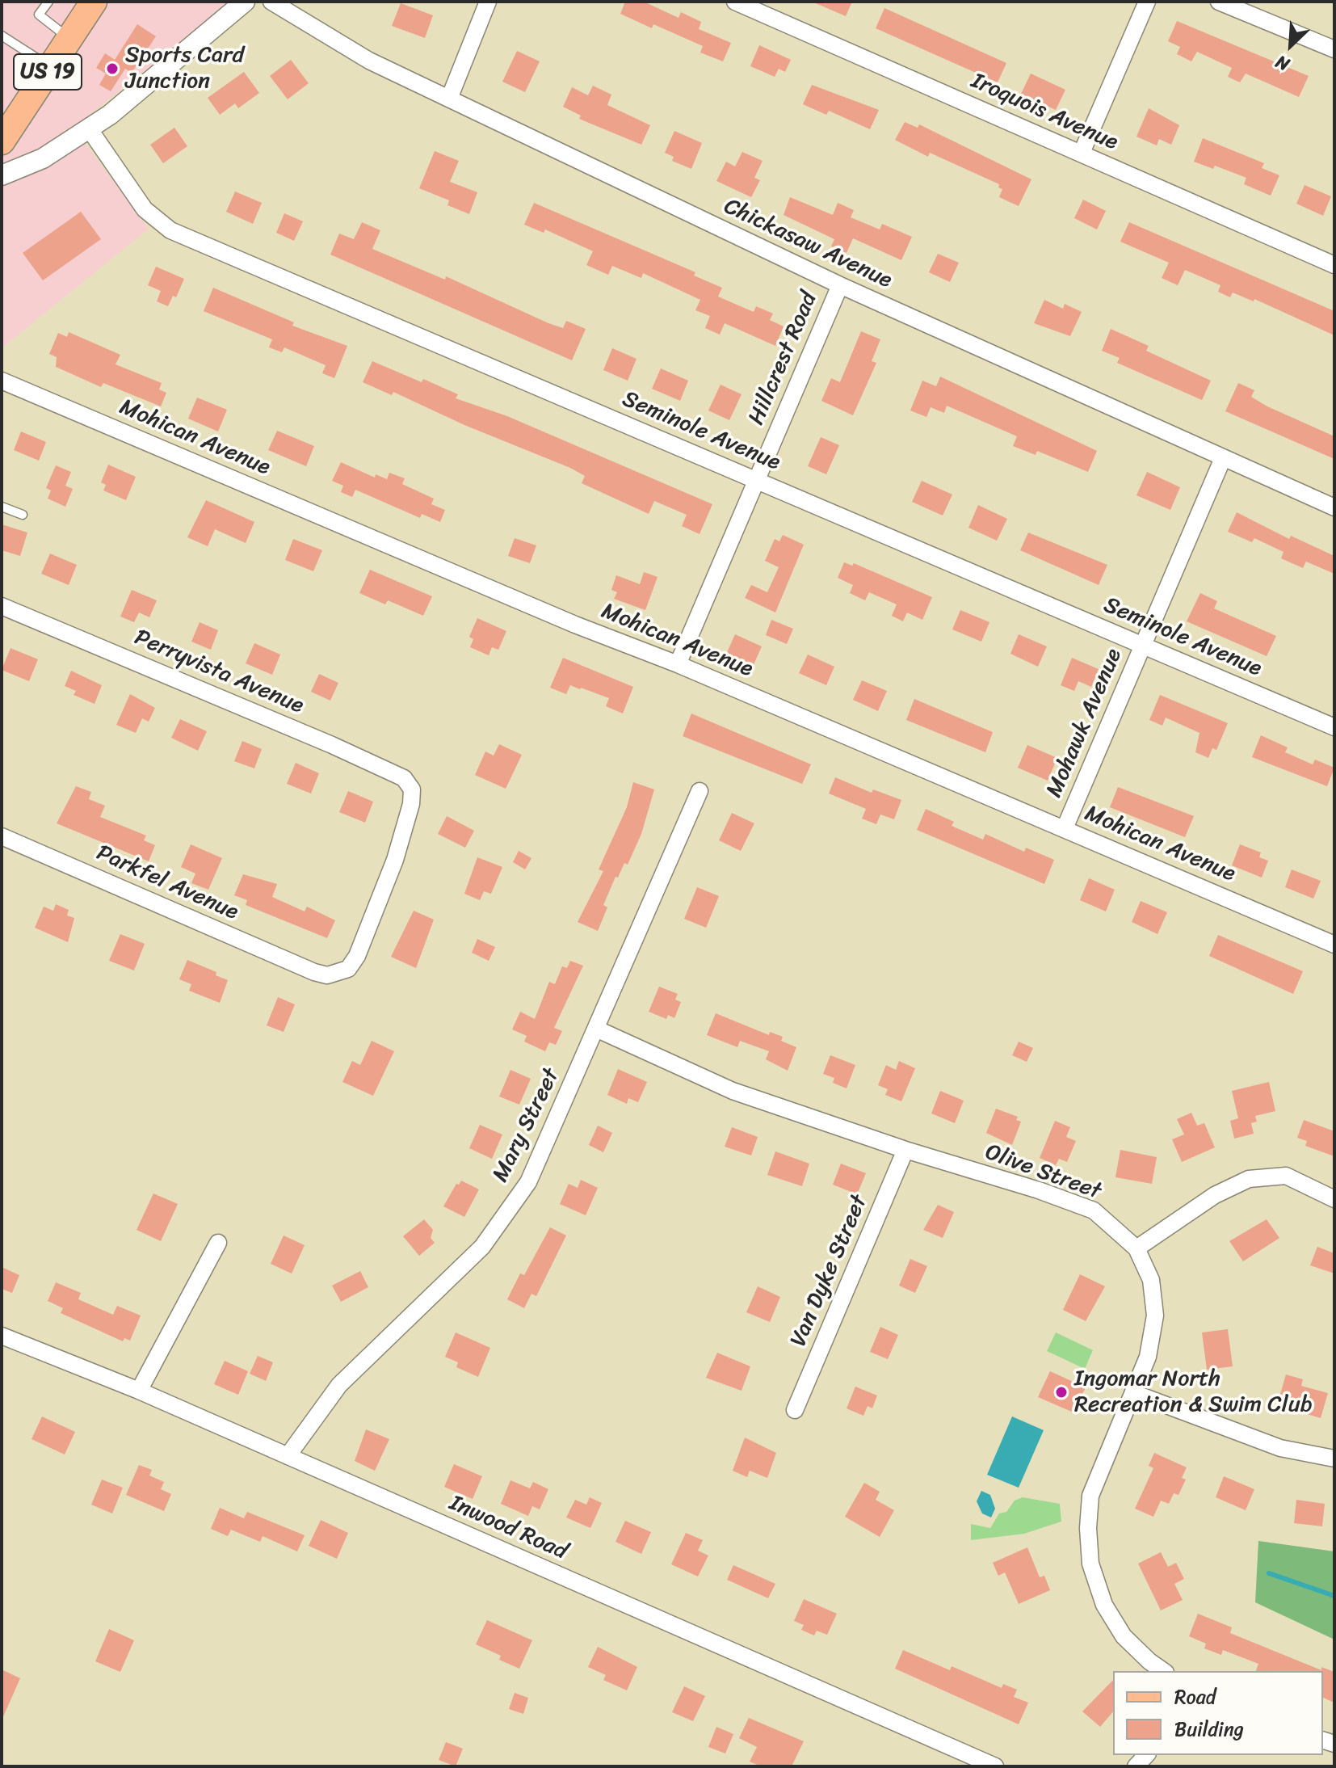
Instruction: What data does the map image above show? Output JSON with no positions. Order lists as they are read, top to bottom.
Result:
{
  "streets": {
    "main road": ["US 19"],
    "street": [
      "Iroquois Avenue",
      "Chickasaw Avenue",
      "Hillcrest Road",
      "Seminole Avenue",
      "Mohican Avenue",
      "Perryvista Avenue",
      "Mohawk Avenue",
      "Parkfel Avenue",
      "Mary Street",
      "Olive Street",
      "Van Dyke Street",
      "Inwood Road"
    ]
  },
  "crossings": [
    ["Chickasaw Avenue", "Hillcrest Road"],
    ["Chickasaw Avenue", "Mohawk Avenue"],
    ["Hillcrest Road", "Seminole Avenue"],
    ["Hillcrest Road", "Mohican Avenue"],
    ["Seminole Avenue", "Mohawk Avenue"],
    ["Mohican Avenue", "Mohawk Avenue"],
    ["Perryvista Avenue", "Parkfel Avenue"],
    ["Mary Street", "Olive Street"],
    ["Mary Street", "Inwood Road"],
    ["Olive Street", "Van Dyke Street"]
  ],
  "places": ["Sports Card Junction", "Ingomar North Recreation & Swim Club"],
  "legend": ["Road", "Building"],
  "north": "bottom left"
}
